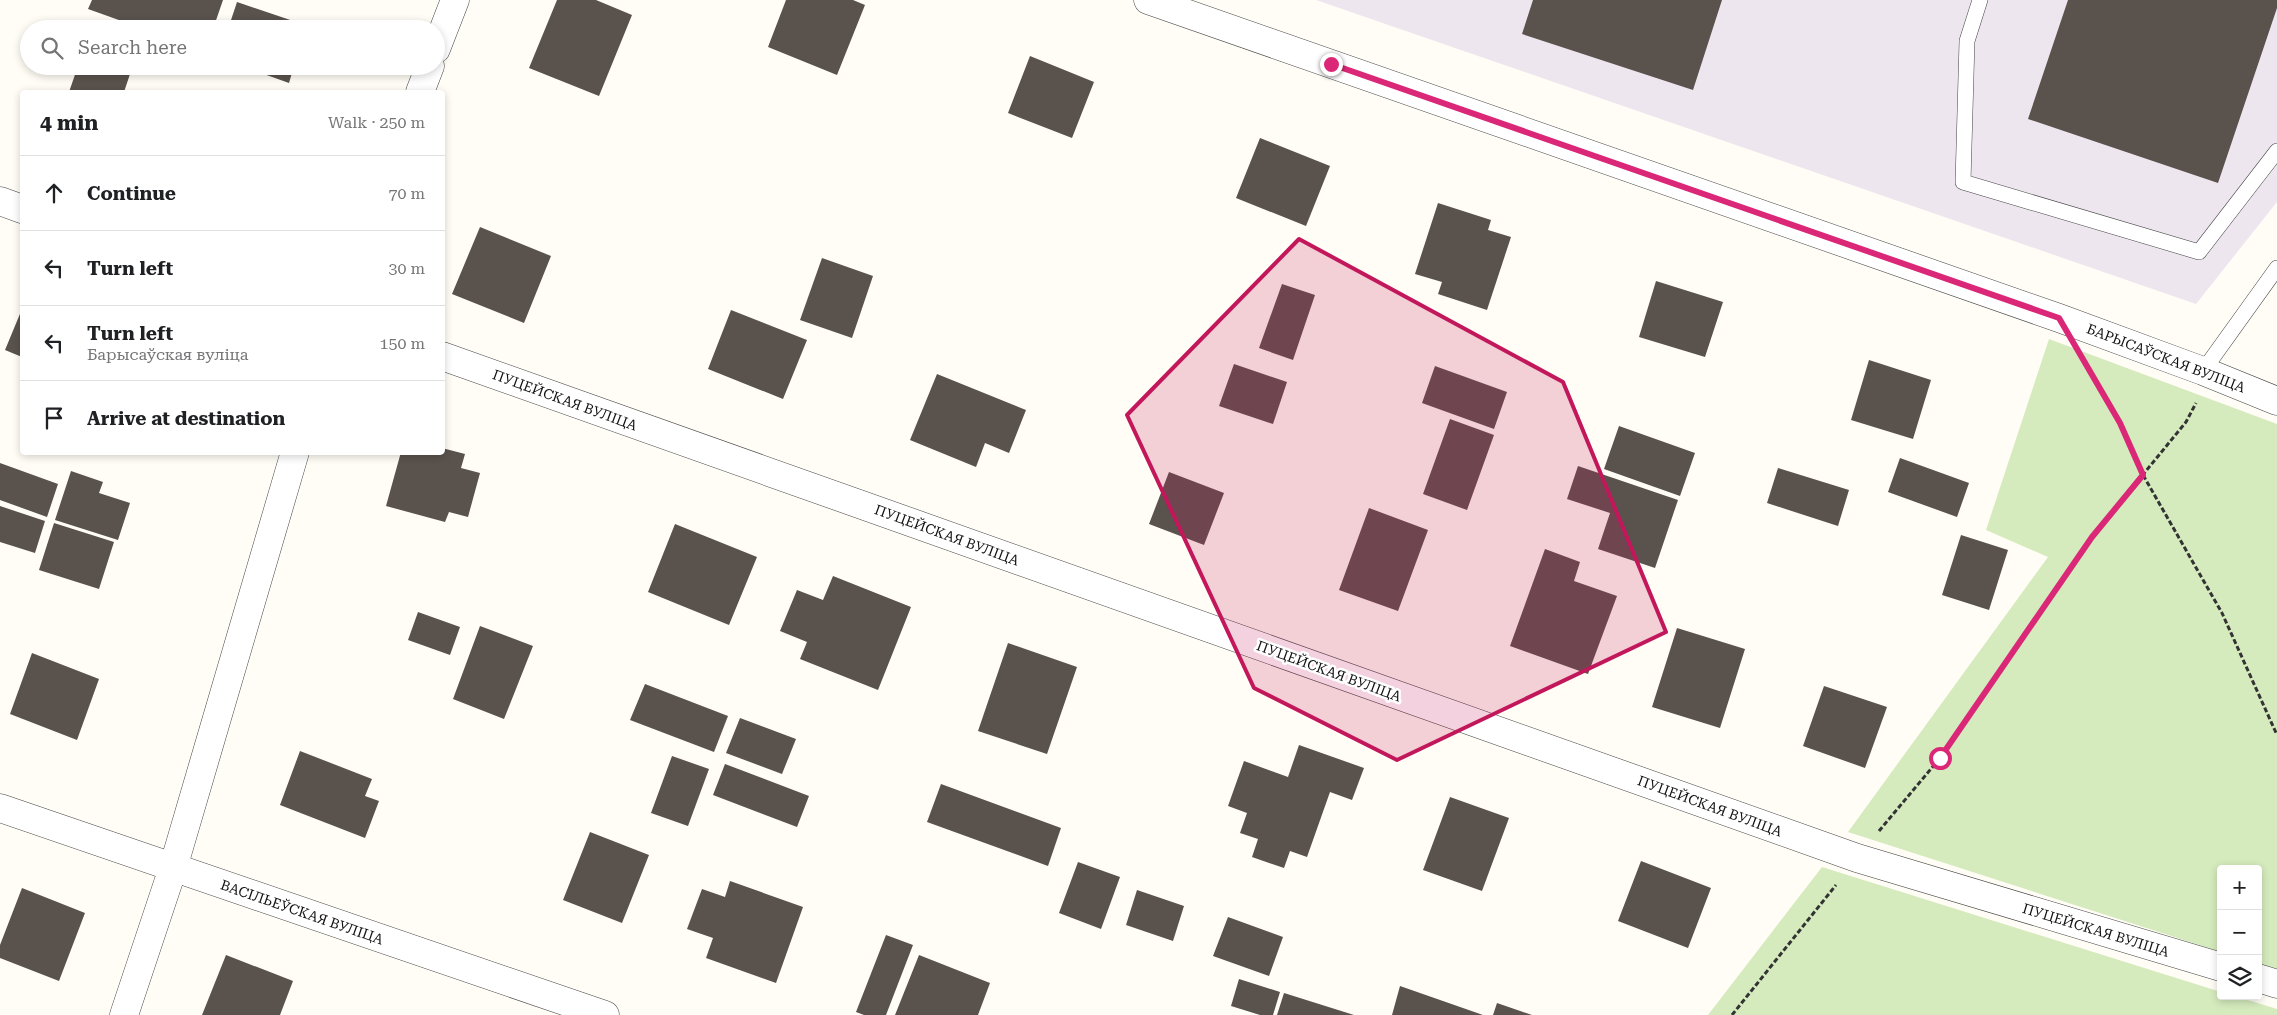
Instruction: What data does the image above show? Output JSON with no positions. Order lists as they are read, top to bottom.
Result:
{
  "streets": {
    "street": ["БАРЫСАЎСКАЯ ВУЛІЦА", "ПУЦЕЙСКАЯ ВУЛІЦА", "ВАСІЛЬЕЎСКАЯ ВУЛІЦА"]
  },
  "page": {
    "search": "Search here",
    "heading": ["4 min", "Walk · 250 m"],
    "list": [
      ["Continue", "70 m"],
      ["Turn left", "30 m"],
      ["Turn left", "Барысаўская вуліца", "150 m"],
      "Arrive at destination"
    ],
    "map_buttons": ["+", "−"]
  }
}
